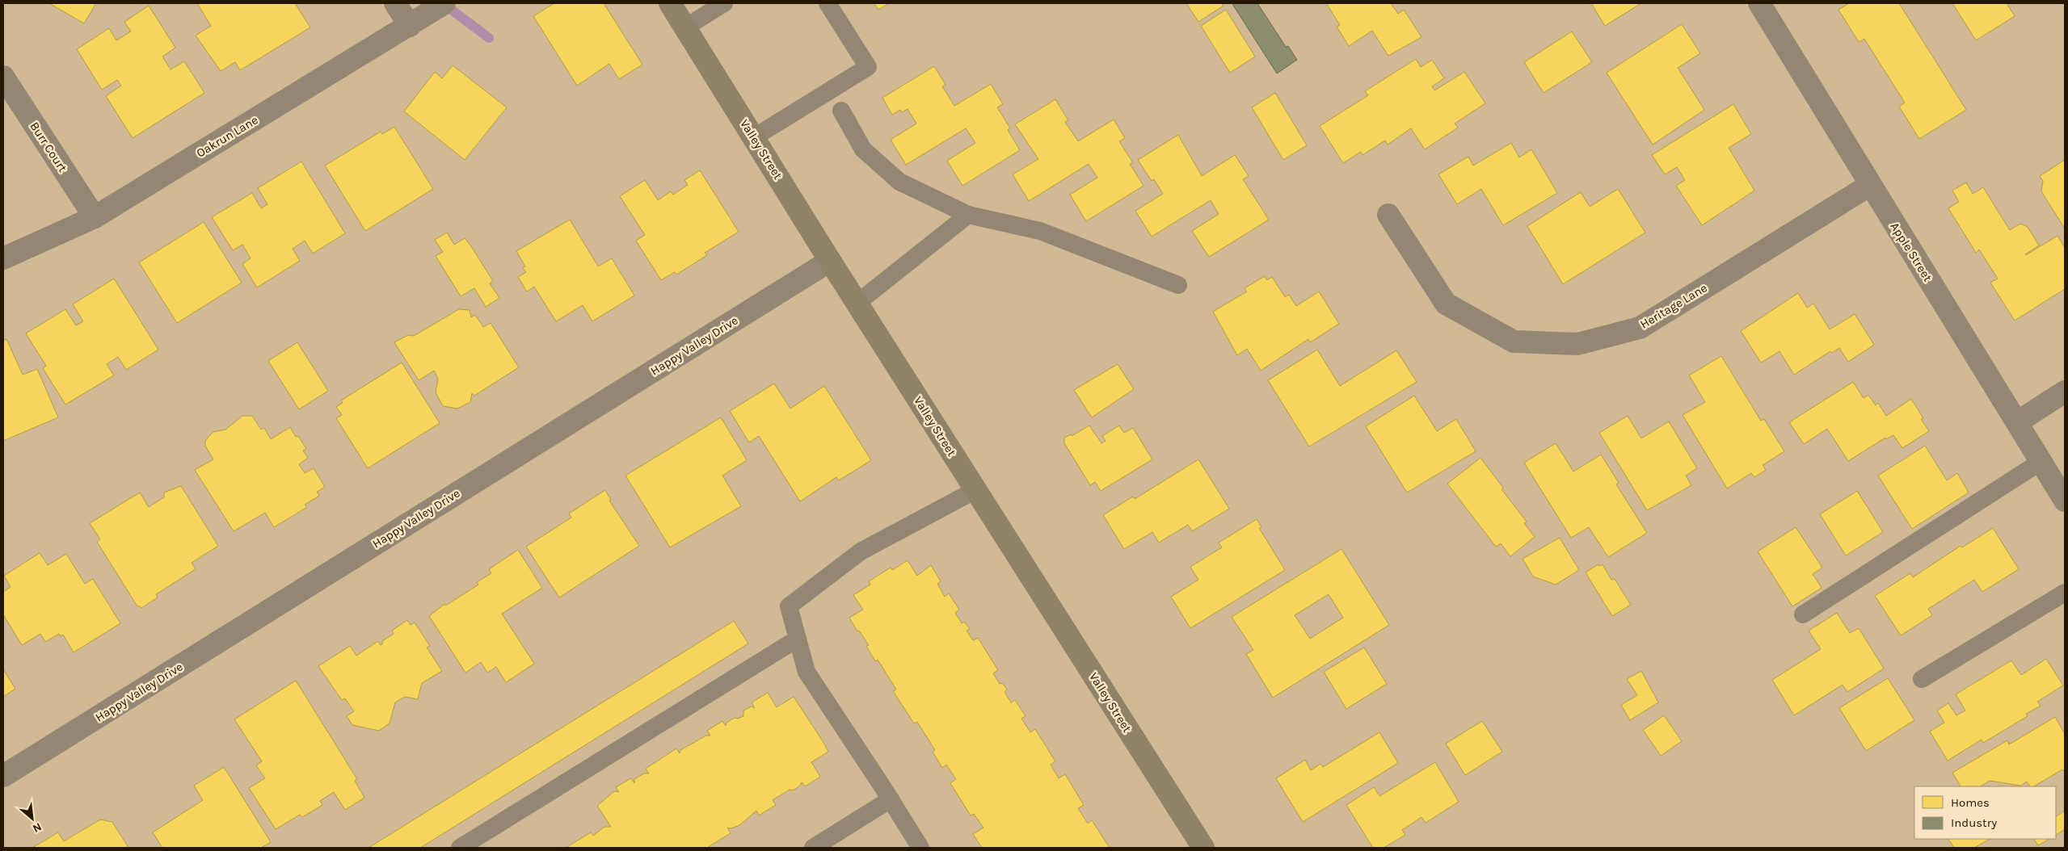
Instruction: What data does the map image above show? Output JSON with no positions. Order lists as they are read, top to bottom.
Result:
{
  "streets": {
    "street": [
      "Oakrun Lane",
      "Burr Court",
      "Valley Street",
      "Apple Street",
      "Heritage Lane",
      "Happy Valley Drive"
    ]
  },
  "crossings": [
    ["Oakrun Lane", "Burr Court"],
    ["Valley Street", "Happy Valley Drive"],
    ["Apple Street", "Heritage Lane"]
  ],
  "legend": ["Homes", "Industry"],
  "north": "bottom right"
}
